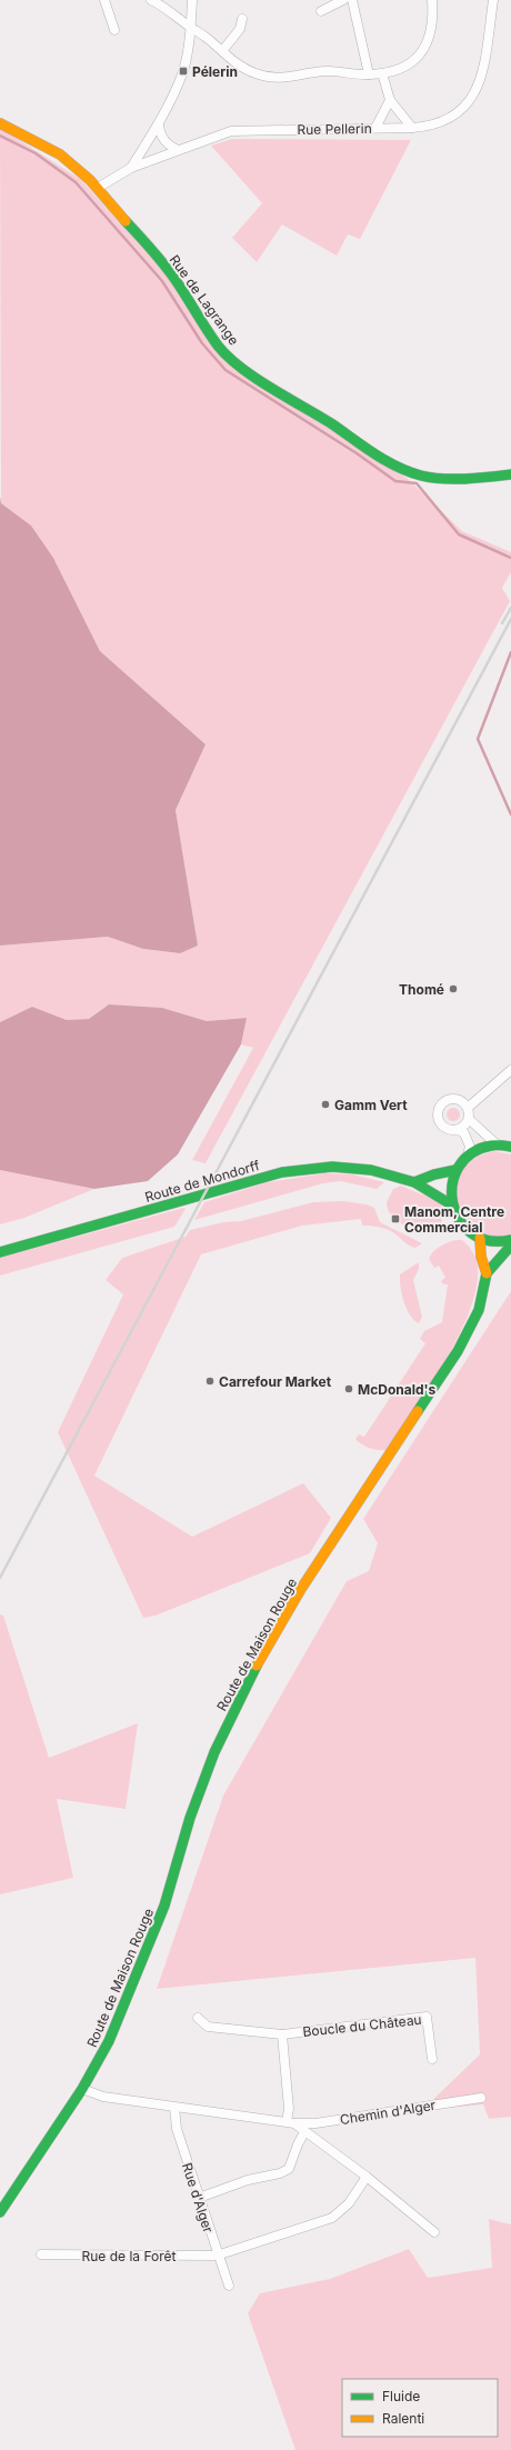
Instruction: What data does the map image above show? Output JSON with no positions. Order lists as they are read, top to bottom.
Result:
{
  "streets": {
    "main road": ["Rue de Lagrange", "Route de Mondorff", "Route de Maison Rouge"],
    "street": [
      "Rue Pellerin",
      "Boucle du Château",
      "Chemin d'Alger",
      "Rue d'Alger",
      "Rue de la Forêt"
    ]
  },
  "crossings": [
    ["Rue Pellerin", "Rue de Lagrange"],
    ["Rue d'Alger", "Rue de la Forêt"]
  ],
  "places": {
    "transit": ["Pélerin", "Manom, Centre Commercial"],
    "other": [
      "Thomé",
      "Gamm Vert",
      "Carrefour Market",
      "McDonald's"
    ]
  },
  "legend": ["Fluide", "Ralenti"]
}
